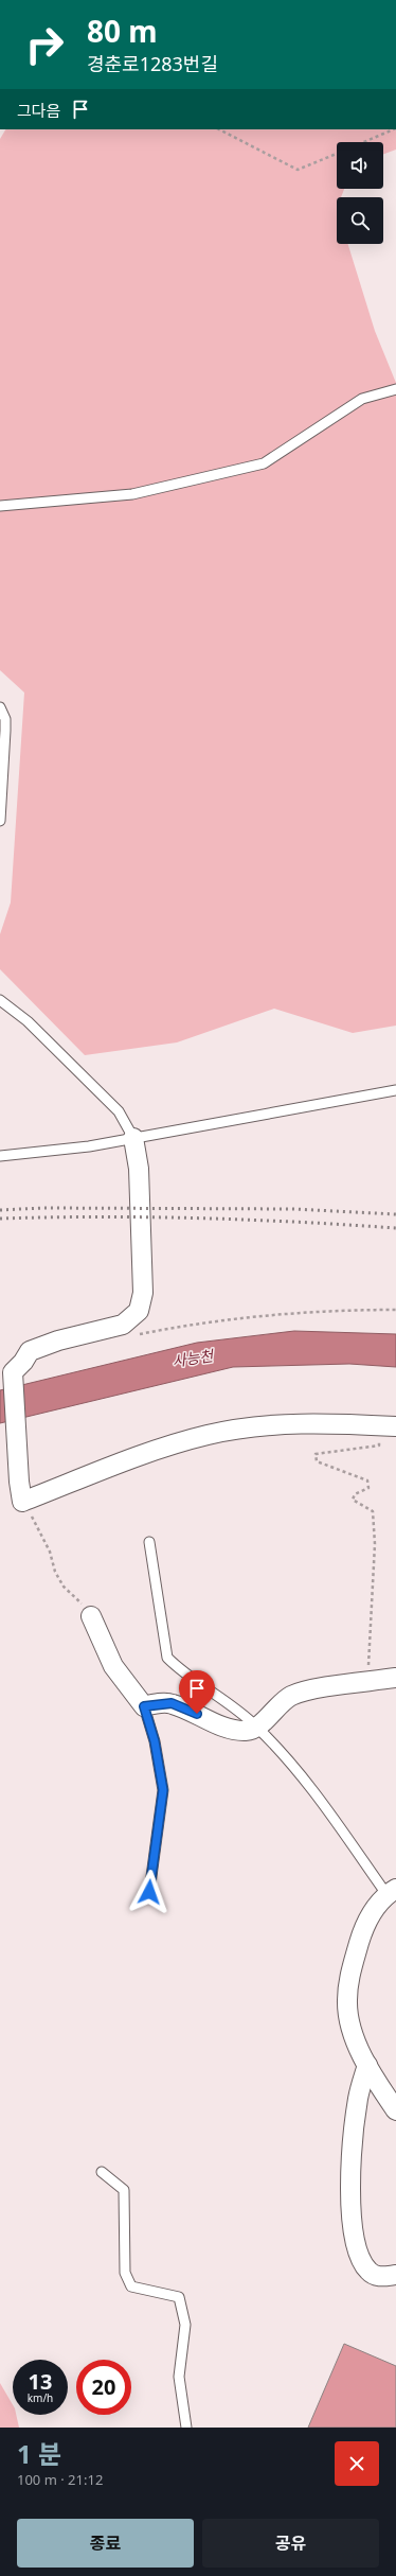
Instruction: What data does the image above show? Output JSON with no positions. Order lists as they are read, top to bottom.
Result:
{
  "water": ["사능천"],
  "page": {
    "turn": ["80 m", "경춘로1283번길"],
    "then": "그다음",
    "speed": "13 km/h",
    "limit": "20",
    "heading": ["1 분", "100 m · 21:12"],
    "buttons": ["종료", "공유"]
  }
}
